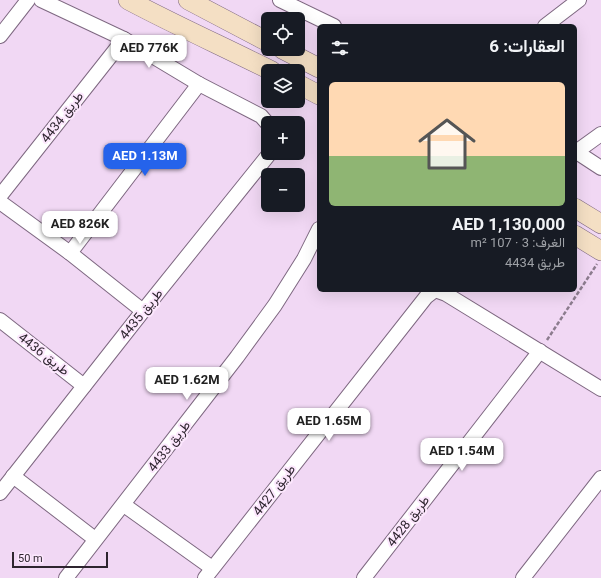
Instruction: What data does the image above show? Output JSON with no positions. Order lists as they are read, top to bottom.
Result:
{
  "streets": {
    "street": [
      "طريق 4434",
      "طريق 4435",
      "طريق 4436",
      "طريق 4433",
      "طريق 4427",
      "طريق 4428"
    ]
  },
  "crossings": [
    ["طريق 4435", "طريق 4436"],
    ["طريق 4427", "طريق 4428"]
  ],
  "scale_bar": "50 m",
  "page": {
    "map_buttons": ["+", "−"],
    "heading": "العقارات: 6",
    "price": [
      "AED 776K",
      "AED 1.13M",
      "AED 826K",
      "AED 1.62M",
      "AED 1.65M",
      "AED 1.54M"
    ],
    "list": [
      {
        "name": "AED 1,130,000",
        "note": "الغرف: 3 · 107 m² · طريق 4434"
      }
    ],
    "scale": "50 m"
  }
}
